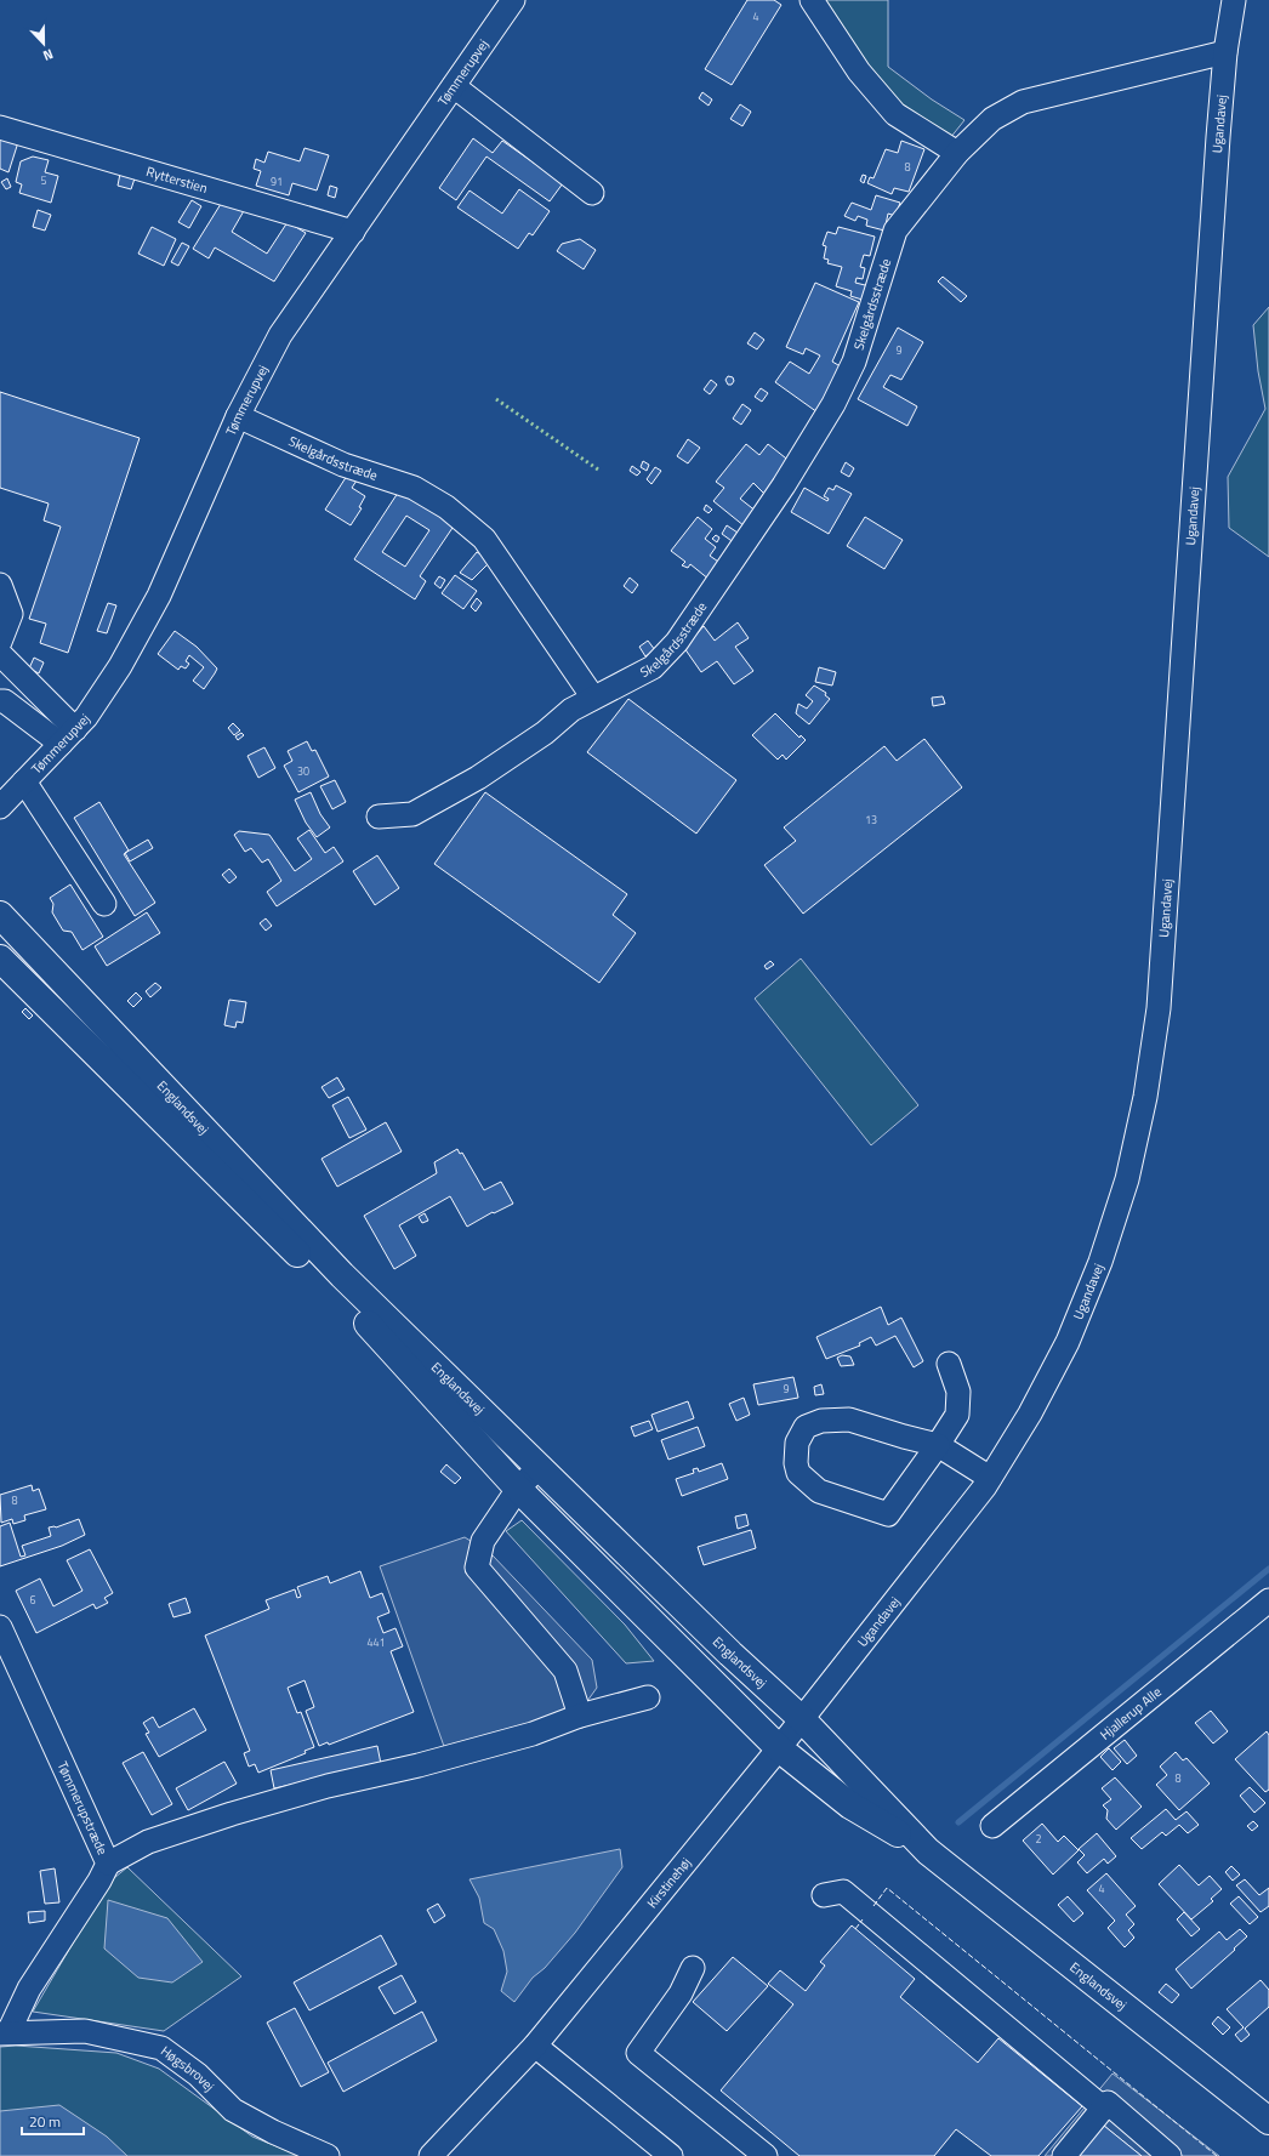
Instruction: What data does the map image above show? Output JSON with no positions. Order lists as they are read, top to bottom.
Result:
{
  "streets": {
    "main road": ["Englandsvej"],
    "street": [
      "Tømmerupvej",
      "Ugandavej",
      "Rytterstien",
      "Skelgårdsstræde",
      "Hjallerup Alle",
      "Tømmerupstræde",
      "Kirstinehøj",
      "Høgsbrovej"
    ]
  },
  "crossings": [
    ["Tømmerupvej", "Rytterstien"],
    ["Tømmerupvej", "Skelgårdsstræde"],
    ["Ugandavej", "Skelgårdsstræde"],
    ["Ugandavej", "Englandsvej"],
    ["Ugandavej", "Kirstinehøj"],
    ["Englandsvej", "Kirstinehøj"],
    ["Tømmerupstræde", "Høgsbrovej"]
  ],
  "house_numbers": [
    "4",
    "8",
    "5",
    "91",
    "9",
    "30",
    "13",
    "9",
    "8",
    "6",
    "441",
    "8",
    "2",
    "4"
  ],
  "scale_bar": "20 m",
  "north": "bottom"
}
